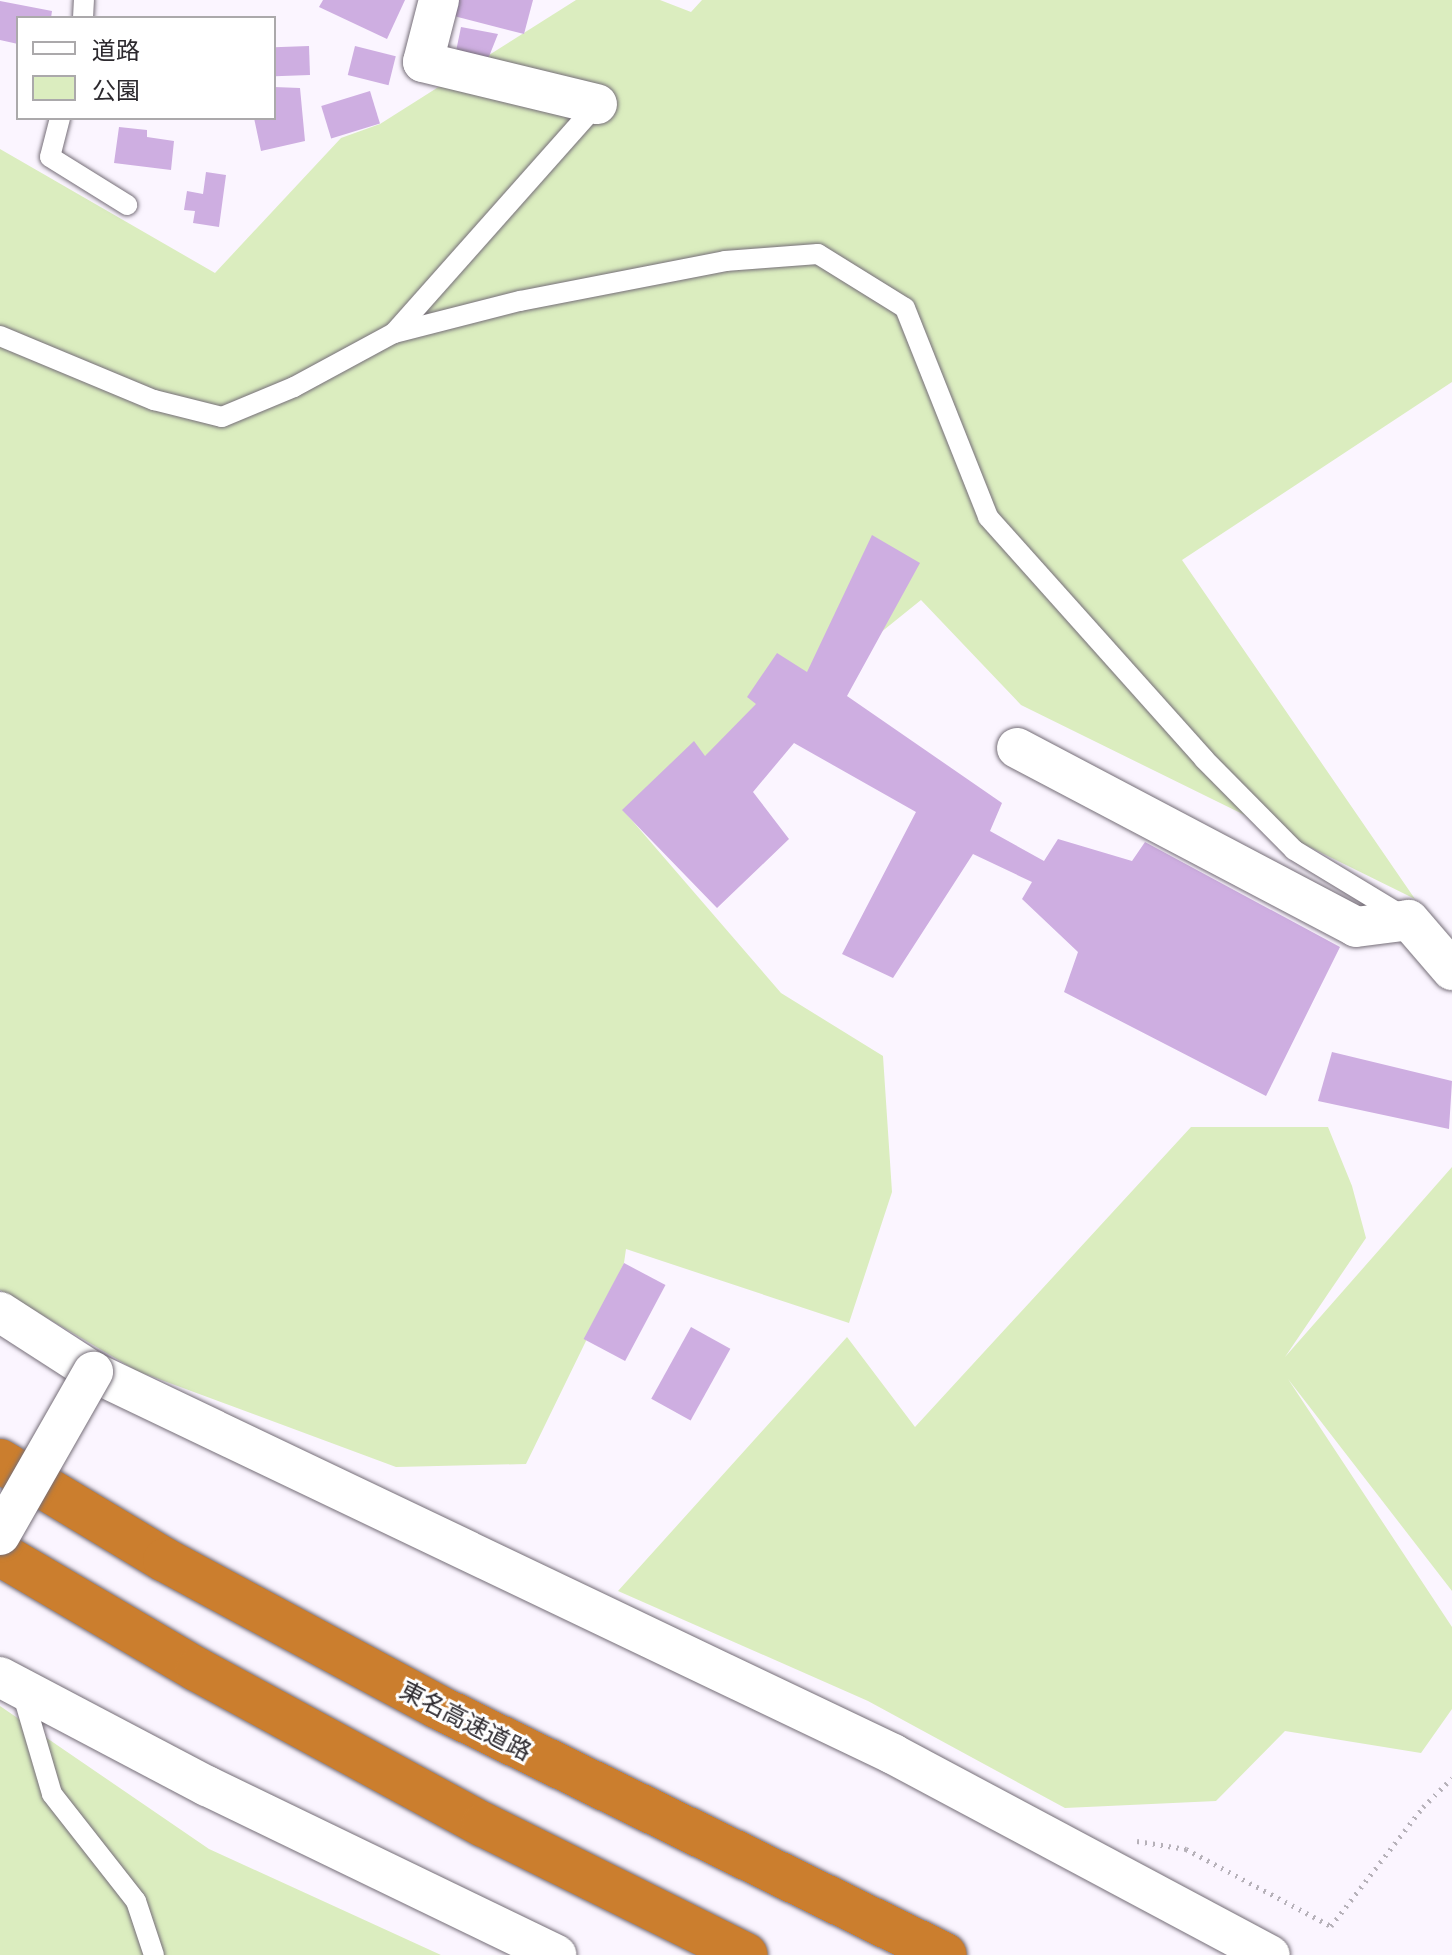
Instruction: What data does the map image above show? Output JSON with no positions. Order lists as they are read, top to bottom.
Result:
{
  "streets": {
    "highway": ["東名高速道路"]
  },
  "legend": ["道路", "公園"]
}
